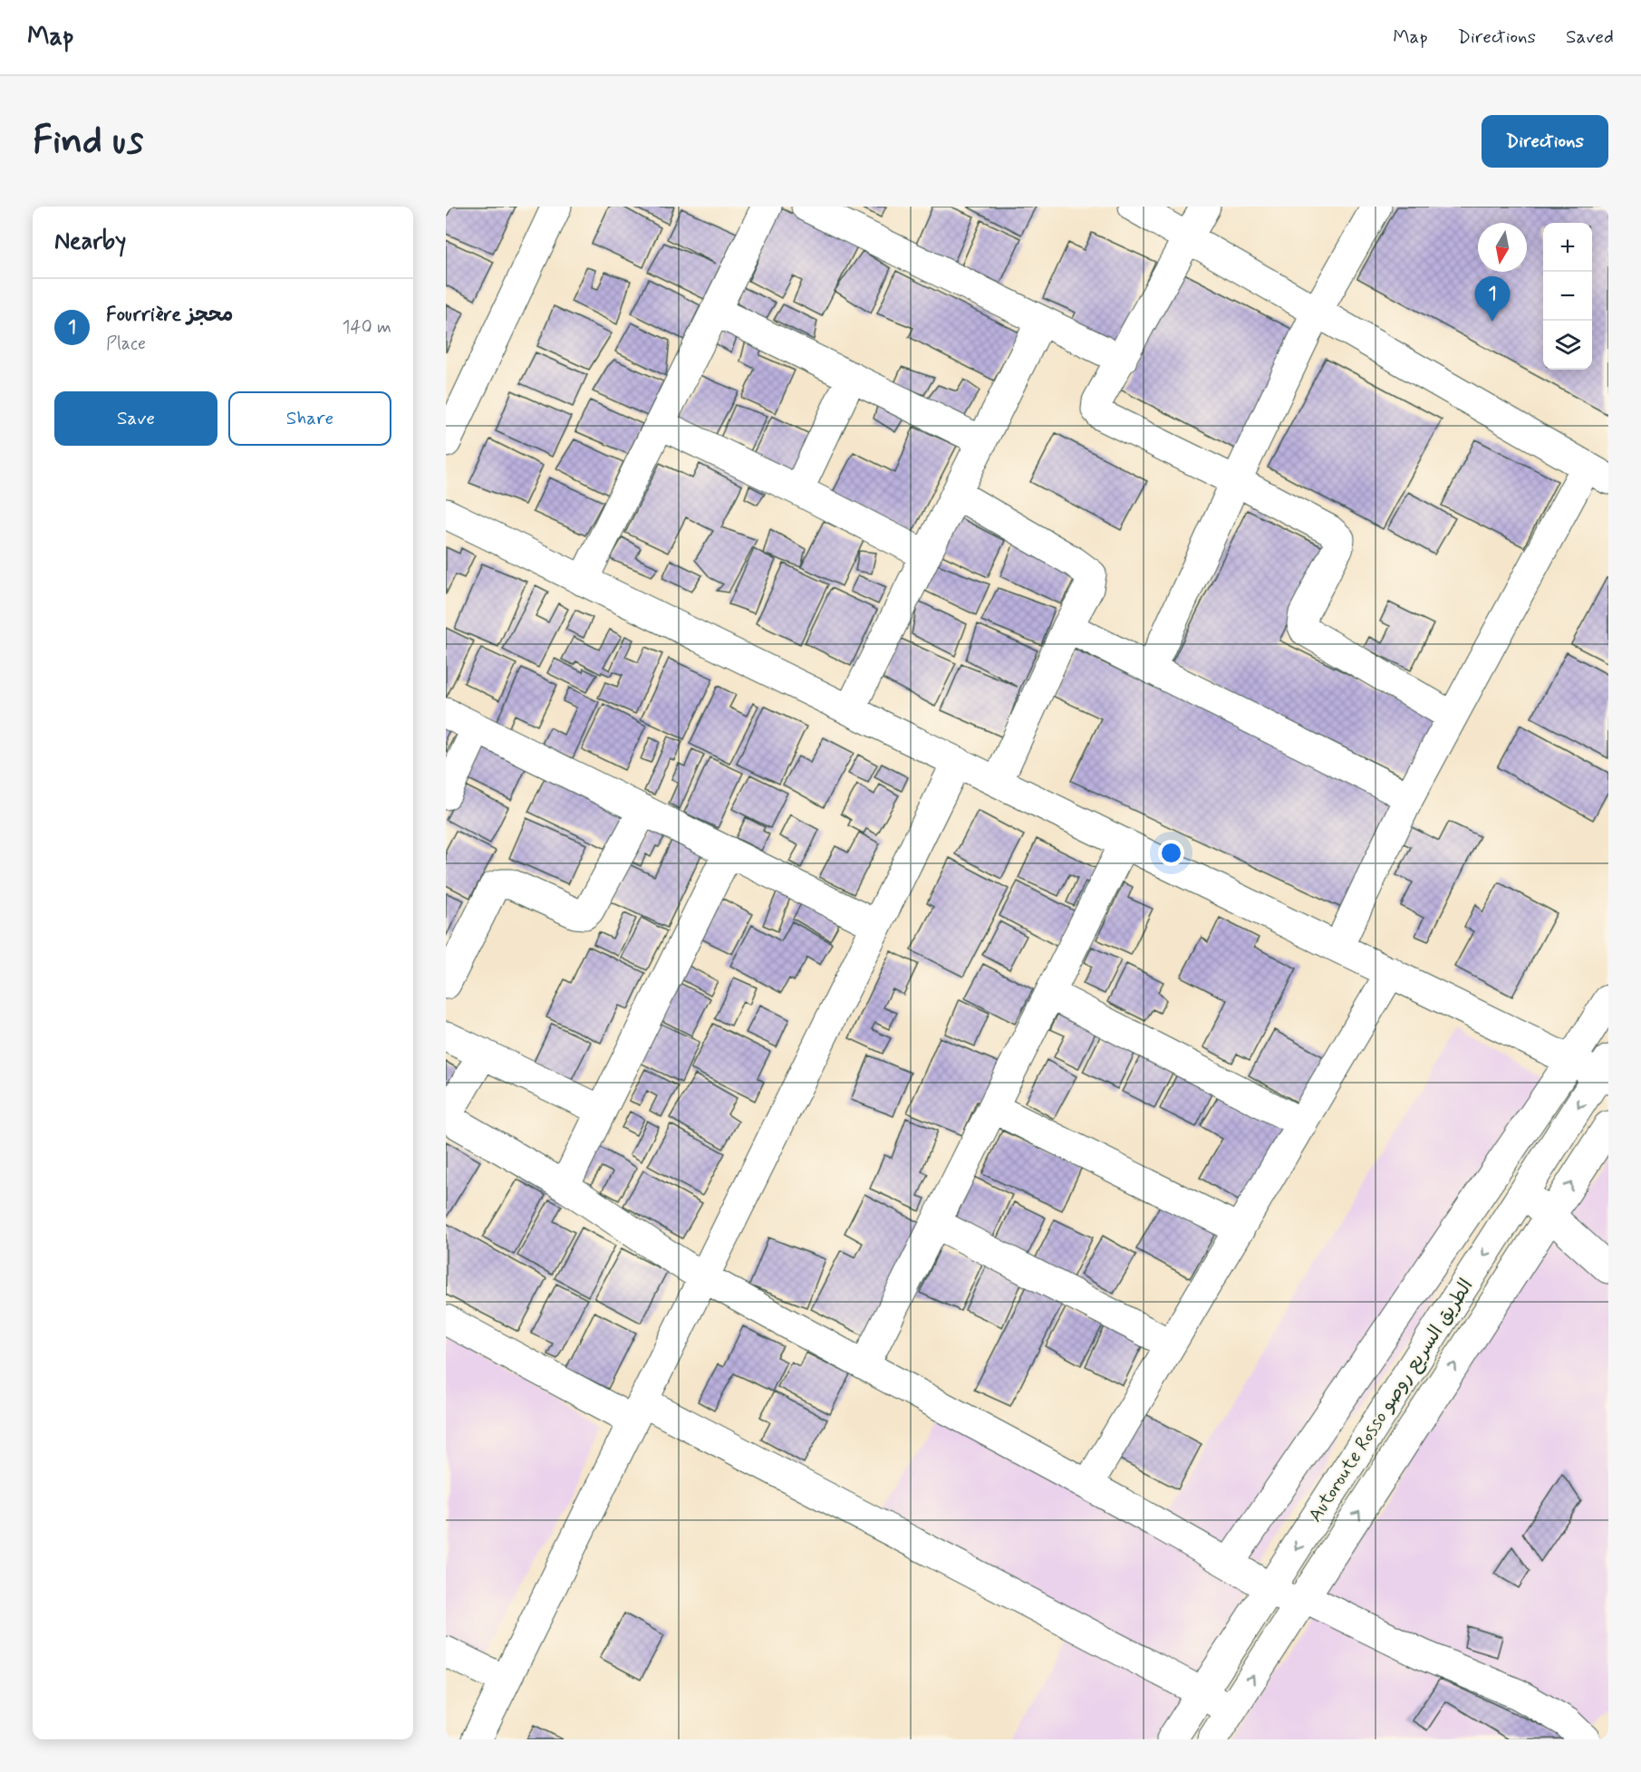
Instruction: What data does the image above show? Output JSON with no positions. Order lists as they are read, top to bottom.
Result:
{
  "streets": {
    "main road": ["Autoroute Rosso الطريق السريع روصو"]
  },
  "north": "bottom",
  "page": {
    "header": "Map",
    "nav": ["Map", "Directions", "Saved"],
    "buttons": [
      "Directions",
      ["Save", "Share"]
    ],
    "title": "Find us",
    "heading": "Nearby",
    "map_buttons": ["+", "−"],
    "pins": "1",
    "list": [
      {
        "mark": "1",
        "name": "Fourrière محجز",
        "note": "Place",
        "value": "140 m"
      }
    ]
  }
}
